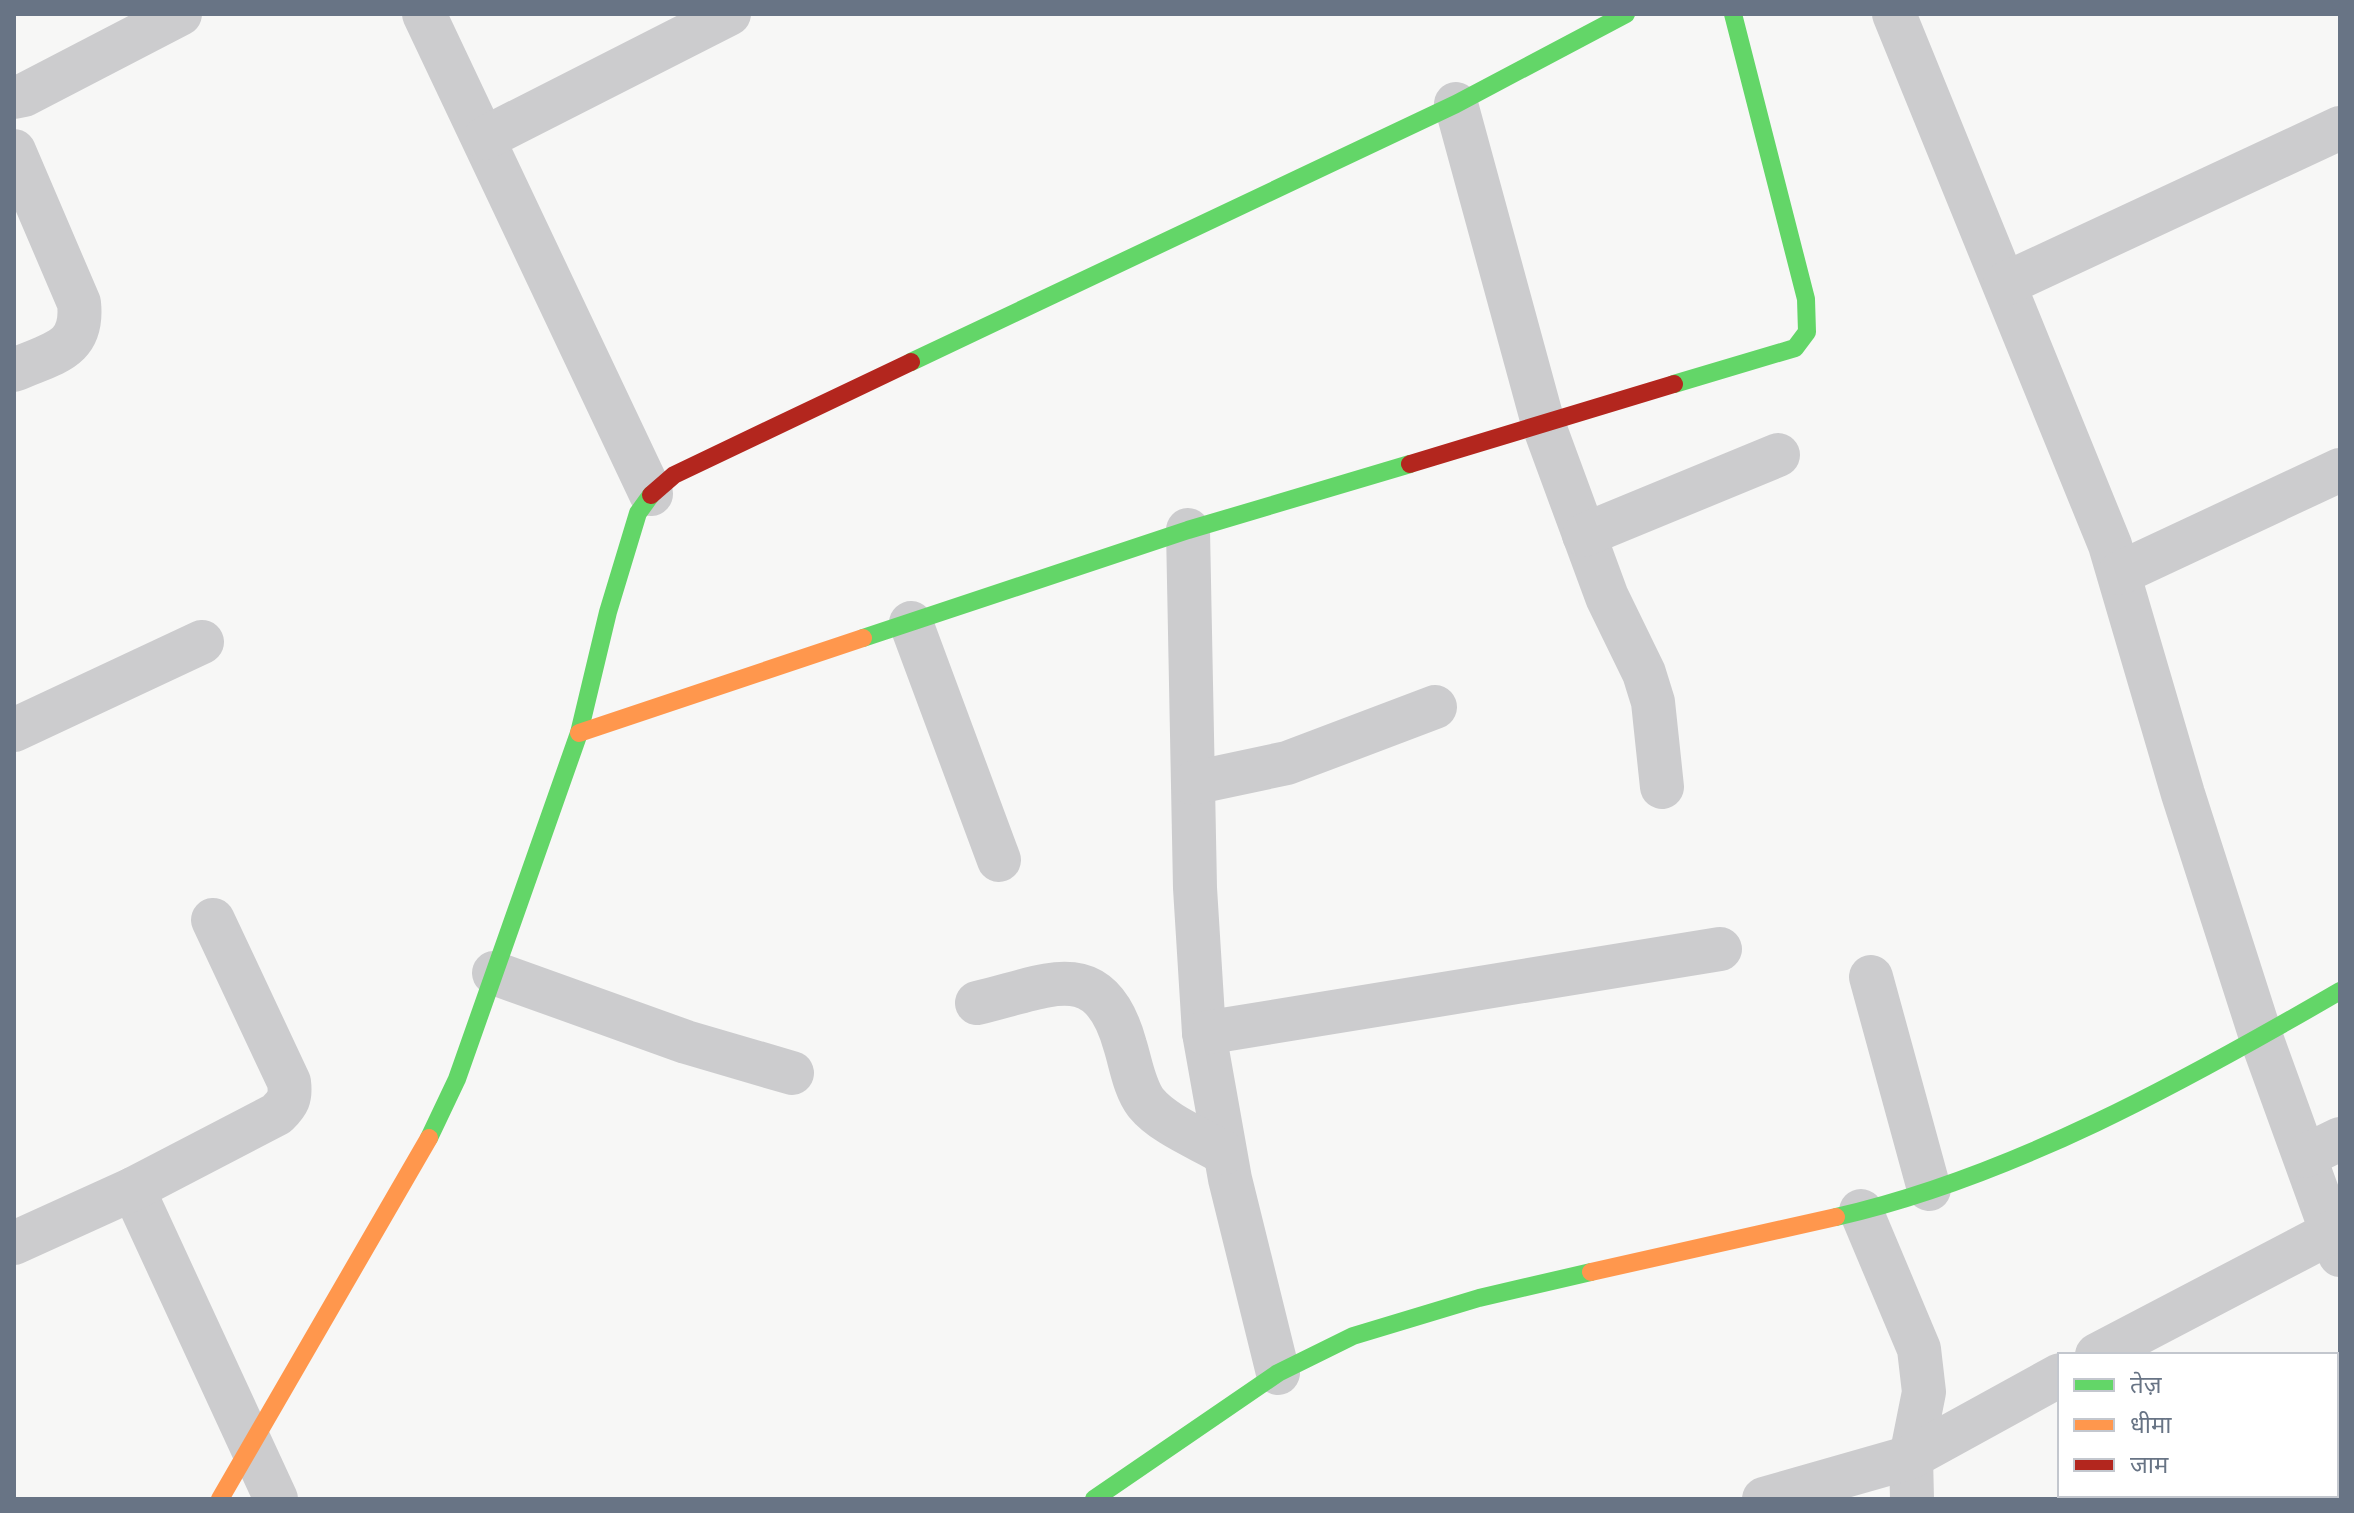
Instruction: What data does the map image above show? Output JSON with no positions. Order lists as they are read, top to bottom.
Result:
{
  "legend": ["तेज़", "धीमा", "जाम"]
}
